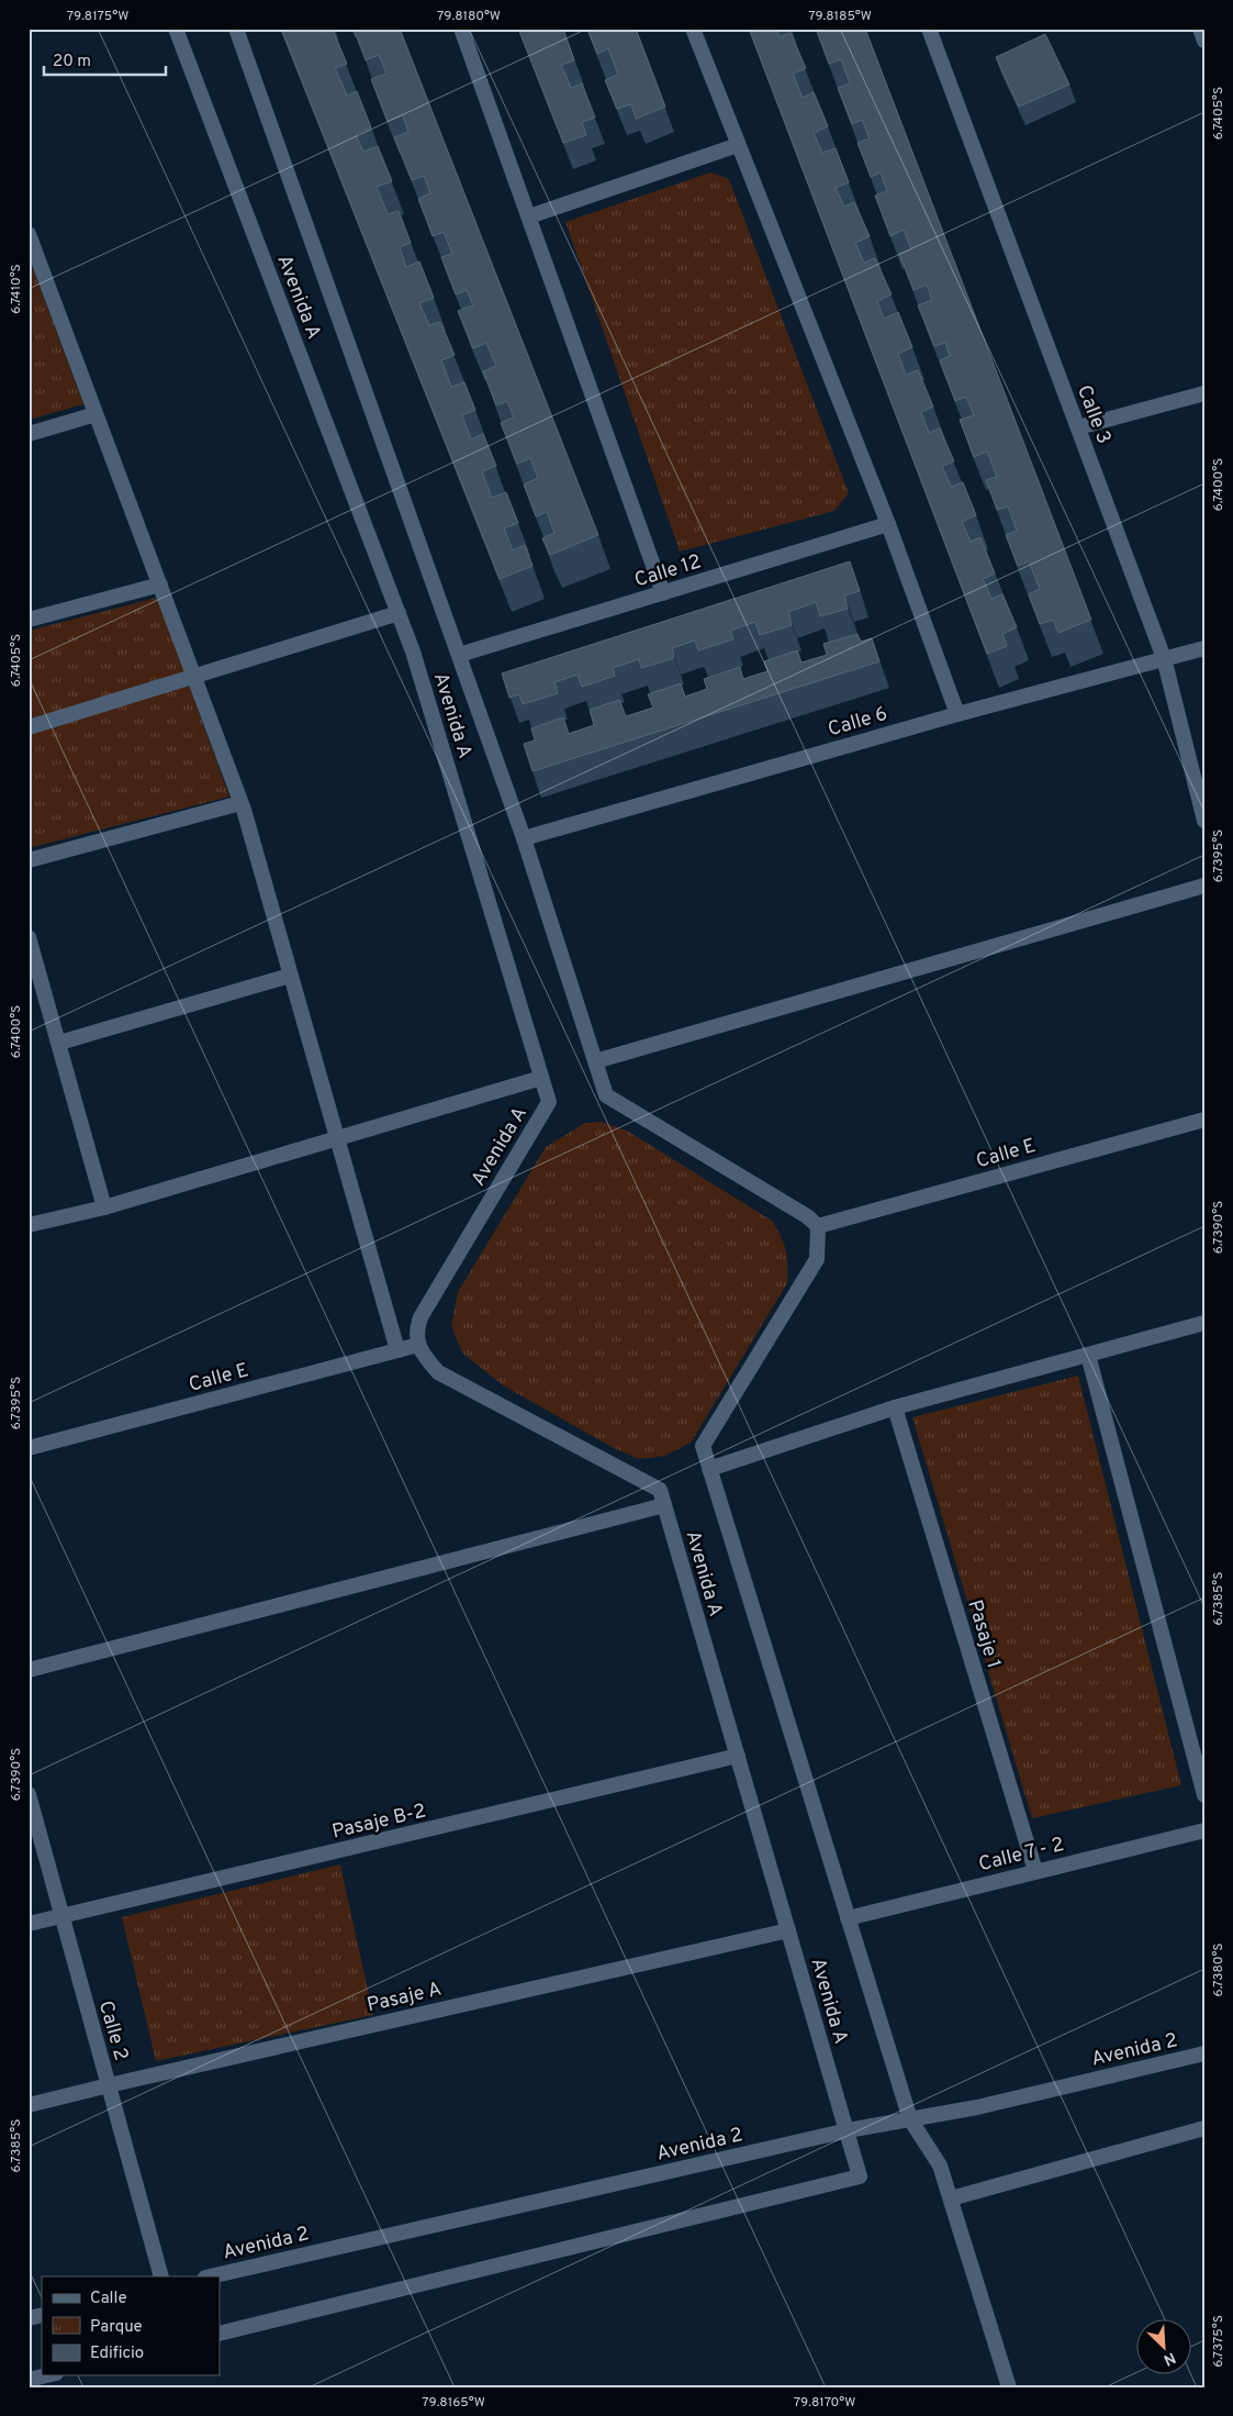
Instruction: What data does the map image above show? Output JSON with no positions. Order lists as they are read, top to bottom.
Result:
{
  "streets": {
    "street": [
      "Avenida A",
      "Calle 3",
      "Calle 12",
      "Calle 6",
      "Calle E",
      "Pasaje 1",
      "Pasaje B-2",
      "Calle 7 - 2",
      "Pasaje A",
      "Calle 2",
      "Avenida 2"
    ]
  },
  "crossings": [
    ["Avenida A", "Calle 12"],
    ["Avenida A", "Calle 6"],
    ["Avenida A", "Calle E"],
    ["Avenida A", "Pasaje B-2"],
    ["Avenida A", "Calle 7 - 2"],
    ["Avenida A", "Pasaje A"],
    ["Avenida A", "Avenida 2"],
    ["Calle 3", "Calle 6"],
    ["Pasaje 1", "Calle 7 - 2"],
    ["Pasaje B-2", "Calle 2"],
    ["Pasaje A", "Calle 2"]
  ],
  "legend": ["Calle", "Parque", "Edificio"],
  "scale_bar": "20 m",
  "north": "bottom right",
  "coordinates": [
    "79.8175°W",
    "79.8180°W",
    "79.8185°W",
    "6.7405°S",
    "6.7410°S",
    "6.7400°S",
    "6.7395°S",
    "6.7390°S",
    "6.7385°S",
    "6.7380°S",
    "6.7375°S",
    "79.8165°W",
    "79.8170°W"
  ]
}
